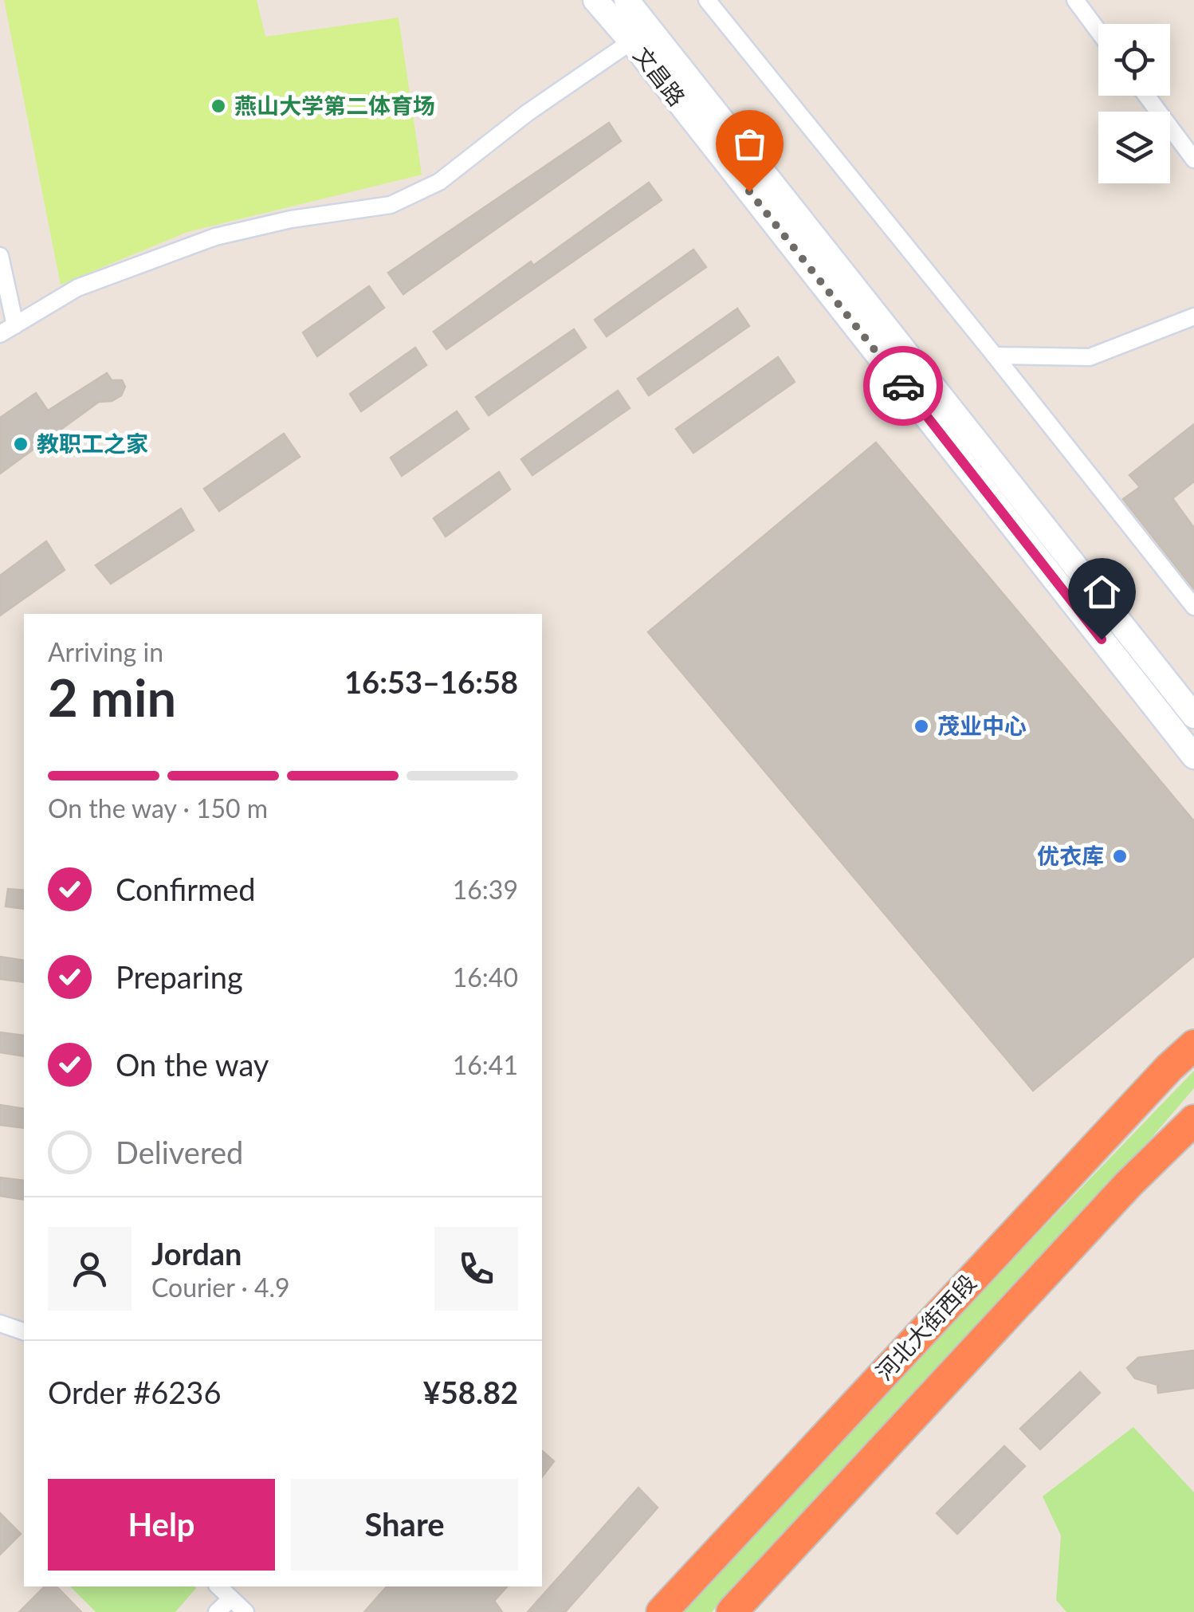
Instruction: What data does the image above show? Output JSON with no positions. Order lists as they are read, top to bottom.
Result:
{
  "streets": {
    "highway": ["河北大街西段"],
    "main road": ["文昌路"]
  },
  "places": [
    "燕山大学第二体育场",
    "教职工之家",
    "茂业中心",
    "优衣库"
  ],
  "page": {
    "heading": ["2 min", "Arriving in", "16:53–16:58"],
    "panel": [
      "Jordan",
      "Courier · 4.9",
      "Order #6236",
      "¥58.82"
    ],
    "bar": "On the way · 150 m",
    "list": [
      ["Confirmed", "16:39"],
      ["Preparing", "16:40"],
      ["On the way", "16:41"],
      "Delivered"
    ],
    "buttons": ["Help", "Share"]
  }
}
